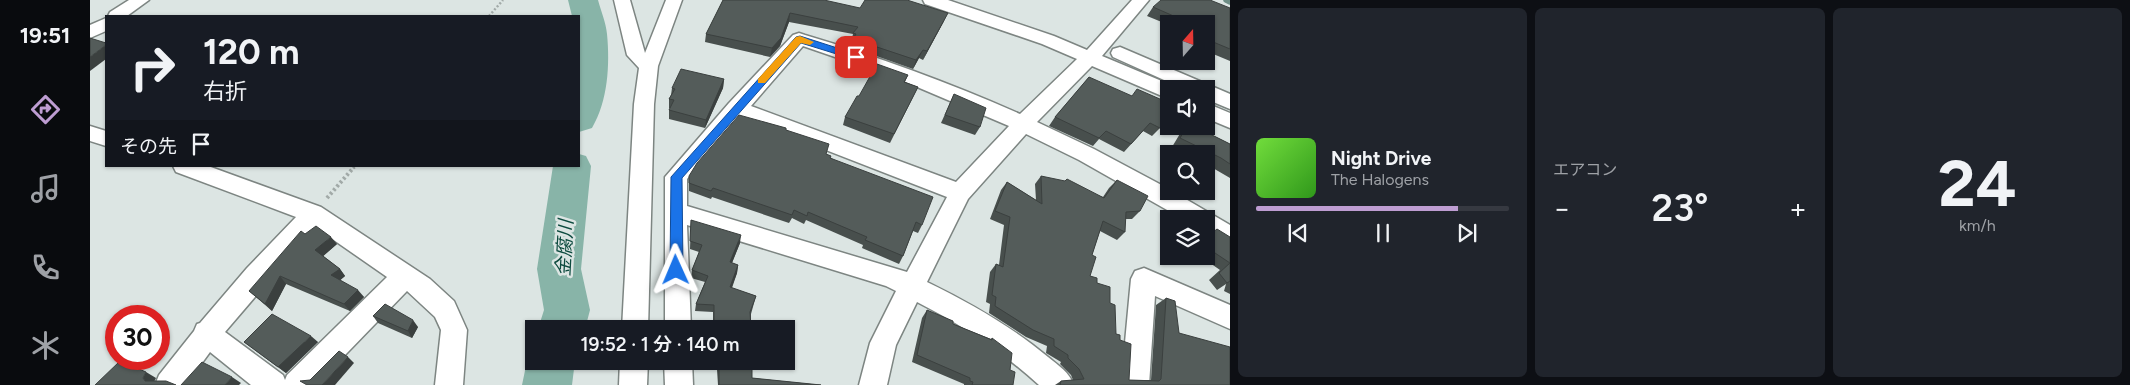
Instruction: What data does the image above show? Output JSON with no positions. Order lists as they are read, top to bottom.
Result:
{
  "water": ["金腐川"],
  "north": "top",
  "page": {
    "tabs": "19:51",
    "tile": [
      "エアコン",
      ["24", "km/h"]
    ],
    "turn": ["120 m", "右折"],
    "then": "その先",
    "song": ["Night Drive", "The Halogens"],
    "heat": ["−", "23°", "+"],
    "limit": "30",
    "trip": "19:52 · 1 分 · 140 m"
  }
}
